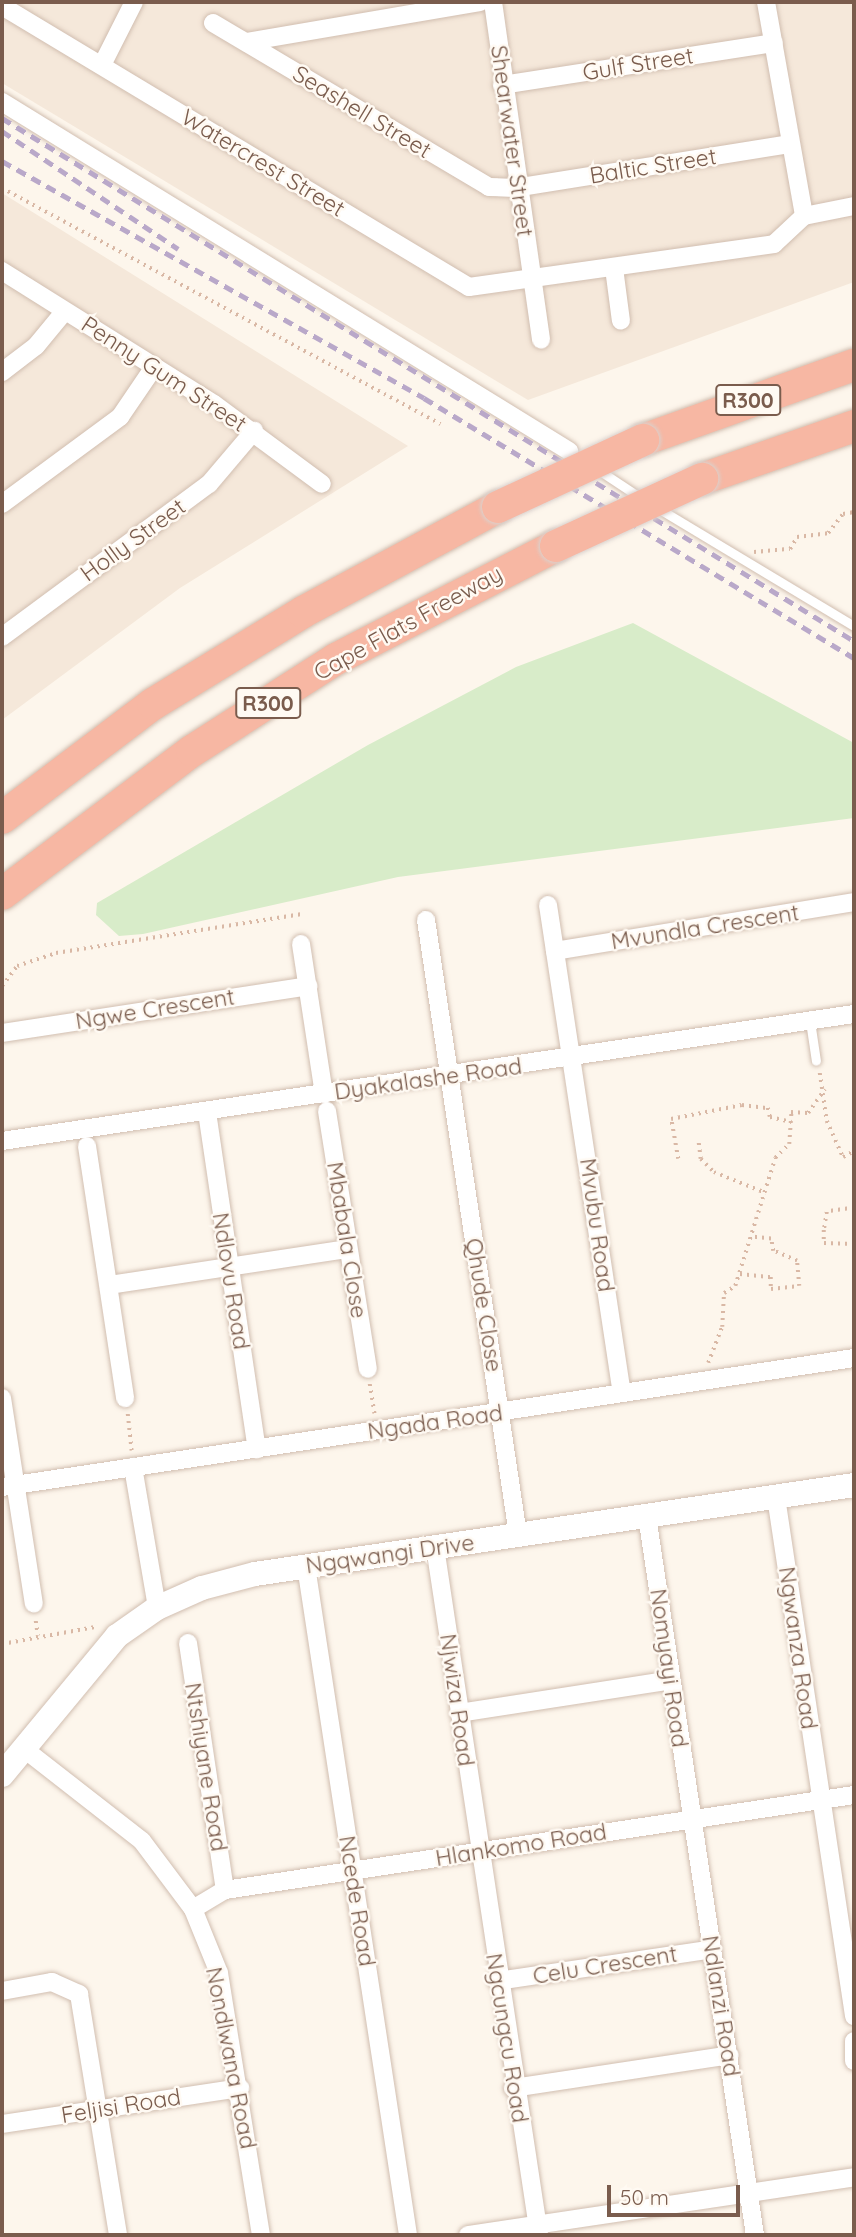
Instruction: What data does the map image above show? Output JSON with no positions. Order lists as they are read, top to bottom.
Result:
{
  "streets": {
    "highway": ["R300", "Cape Flats Freeway"],
    "street": [
      "Gulf Street",
      "Seashell Street",
      "Shearwater Street",
      "Watercrest Street",
      "Baltic Street",
      "Penny Gum Street",
      "Holly Street",
      "Mvundla Crescent",
      "Ngwe Crescent",
      "Dyakalashe Road",
      "Mvubu Road",
      "Mbabala Close",
      "Ndlovu Road",
      "Qhude Close",
      "Ngada Road",
      "Ngqwangi Drive",
      "Ngwanza Road",
      "Nomyayi Road",
      "Njwiza Road",
      "Ntshiyane Road",
      "Hlankomo Road",
      "Ncede Road",
      "Celu Crescent",
      "Ndlanzi Road",
      "Ngcungcu Road",
      "Nondlwana Road",
      "Feljisi Road"
    ]
  },
  "crossings": [
    ["Gulf Street", "Shearwater Street"],
    ["Seashell Street", "Shearwater Street"],
    ["Seashell Street", "Baltic Street"],
    ["Shearwater Street", "Watercrest Street"],
    ["Shearwater Street", "Baltic Street"],
    ["Penny Gum Street", "Holly Street"],
    ["Dyakalashe Road", "Mvubu Road"],
    ["Dyakalashe Road", "Mbabala Close"],
    ["Dyakalashe Road", "Ndlovu Road"],
    ["Dyakalashe Road", "Qhude Close"],
    ["Mvubu Road", "Ngada Road"],
    ["Ndlovu Road", "Ngada Road"],
    ["Qhude Close", "Ngada Road"],
    ["Qhude Close", "Ngqwangi Drive"],
    ["Ngqwangi Drive", "Ngwanza Road"],
    ["Ngqwangi Drive", "Nomyayi Road"],
    ["Ngqwangi Drive", "Njwiza Road"],
    ["Ngqwangi Drive", "Ncede Road"],
    ["Ngqwangi Drive", "Nondlwana Road"],
    ["Ngwanza Road", "Hlankomo Road"],
    ["Nomyayi Road", "Hlankomo Road"],
    ["Nomyayi Road", "Ndlanzi Road"],
    ["Njwiza Road", "Hlankomo Road"],
    ["Njwiza Road", "Ngcungcu Road"],
    ["Ntshiyane Road", "Hlankomo Road"],
    ["Hlankomo Road", "Ncede Road"],
    ["Hlankomo Road", "Ndlanzi Road"],
    ["Hlankomo Road", "Ngcungcu Road"],
    ["Hlankomo Road", "Nondlwana Road"],
    ["Celu Crescent", "Ndlanzi Road"],
    ["Celu Crescent", "Ngcungcu Road"],
    ["Nondlwana Road", "Feljisi Road"]
  ],
  "scale_bar": "50 m"
}
